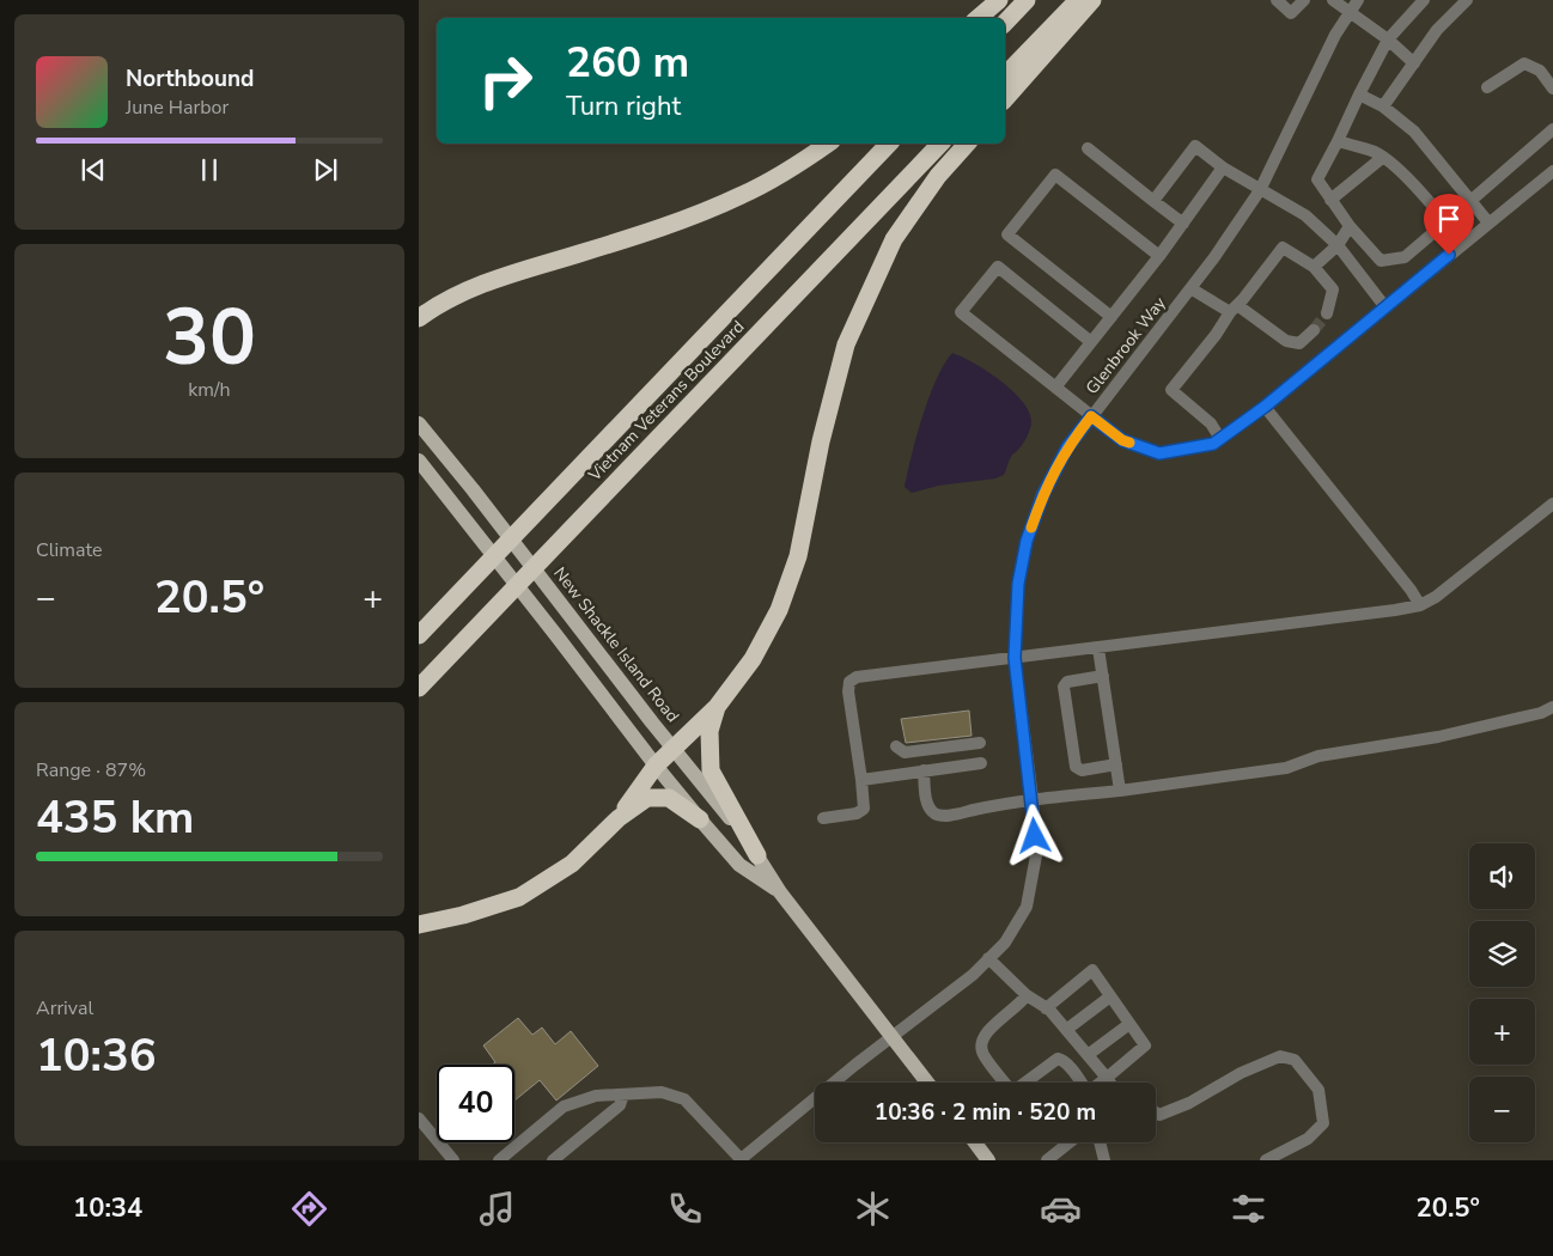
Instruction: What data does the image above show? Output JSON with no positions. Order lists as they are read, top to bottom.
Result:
{
  "streets": {
    "highway": ["Vietnam Veterans Boulevard"],
    "main road": ["New Shackle Island Road"],
    "street": ["Glenbrook Way"]
  },
  "crossings": [
    ["Glenbrook Way", "New Shackle Island Road"]
  ],
  "page": {
    "turn": ["260 m", "Turn right"],
    "song": ["Northbound", "June Harbor"],
    "tile": [
      ["30", "km/h"],
      "Climate",
      ["Range · 87%", "435 km"],
      ["Arrival", "10:36"]
    ],
    "heat": ["−", "20.5°", "+"],
    "map_buttons": ["+", "−"],
    "limit": "40",
    "trip": "10:36 · 2 min · 520 m",
    "tabs": ["10:34", "20.5°"]
  }
}
